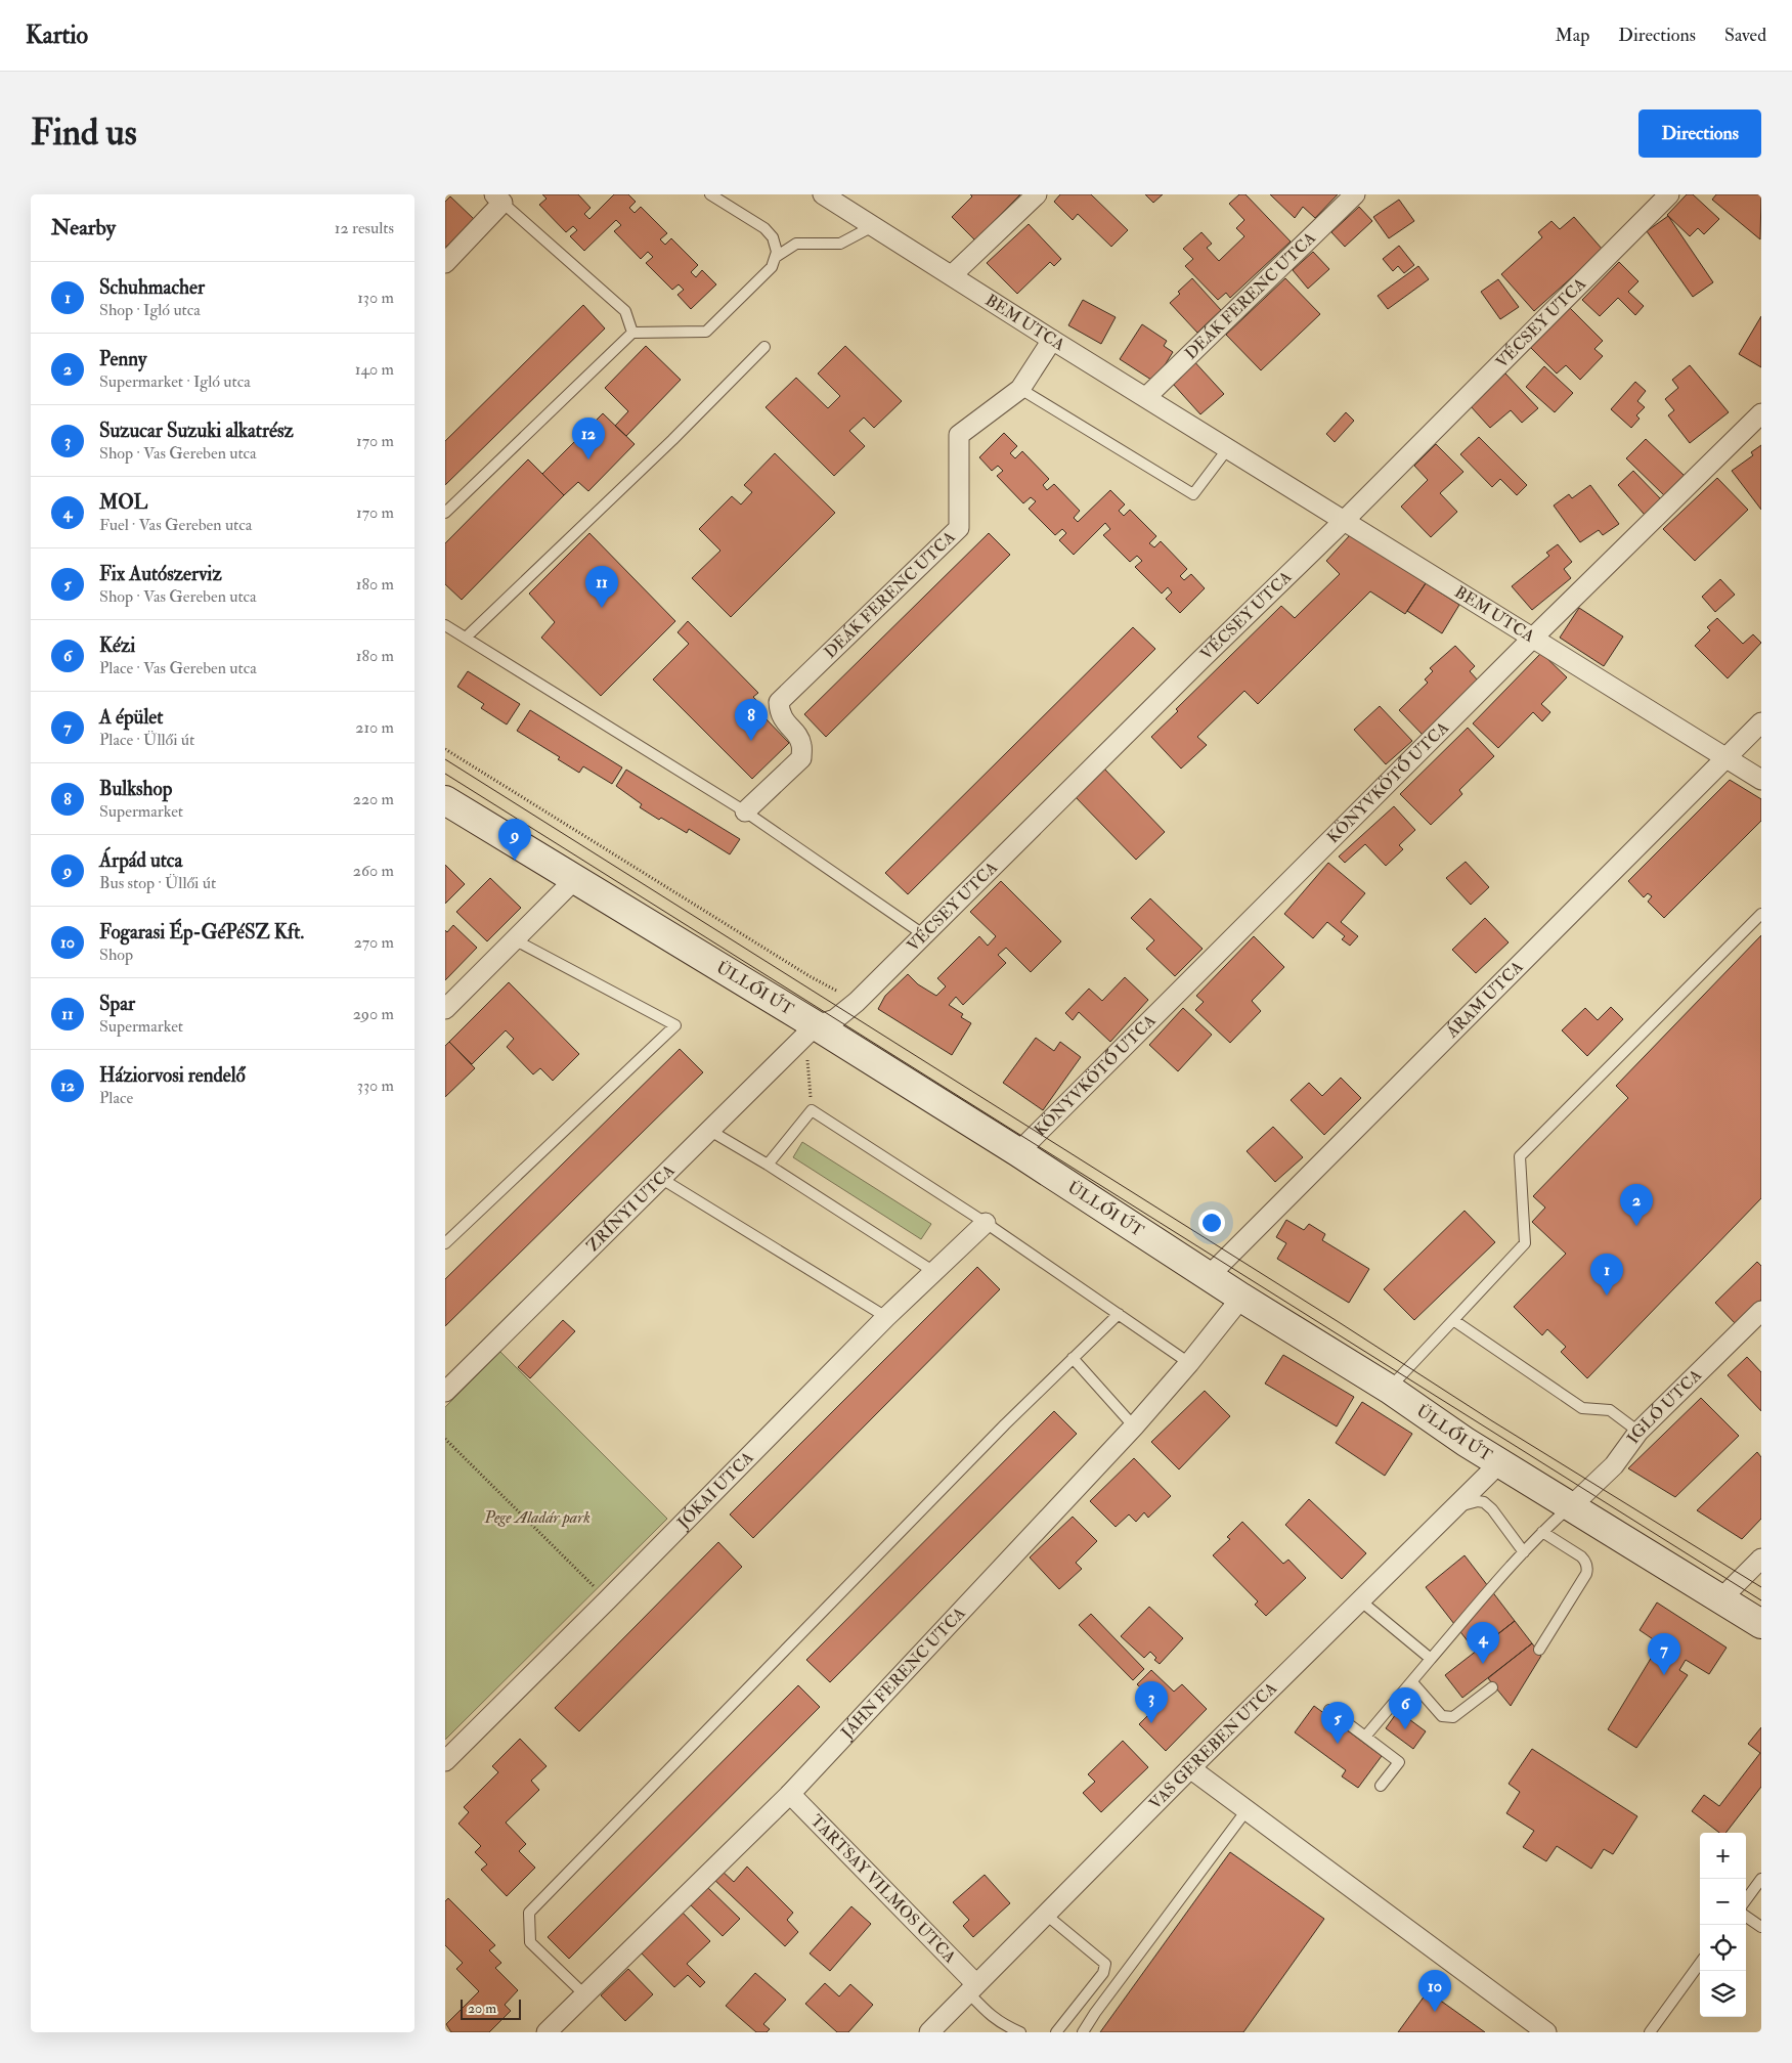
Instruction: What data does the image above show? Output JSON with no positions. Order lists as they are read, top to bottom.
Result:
{
  "streets": {
    "main road": ["ÜLLŐI ÚT"],
    "street": [
      "DEÁK FERENC UTCA",
      "BEM UTCA",
      "VÉCSEY UTCA",
      "KÖNYVKÖTŐ UTCA",
      "ÁRAM UTCA",
      "ZRÍNYI UTCA",
      "IGLÓ UTCA",
      "JÓKAI UTCA",
      "JÁHN FERENC UTCA",
      "VAS GEREBEN UTCA",
      "TARTSAY VILMOS UTCA"
    ]
  },
  "crossings": [
    ["DEÁK FERENC UTCA", "BEM UTCA"],
    ["BEM UTCA", "VÉCSEY UTCA"],
    ["BEM UTCA", "KÖNYVKÖTŐ UTCA"],
    ["BEM UTCA", "ÁRAM UTCA"],
    ["VÉCSEY UTCA", "ÜLLŐI ÚT"],
    ["VÉCSEY UTCA", "ZRÍNYI UTCA"],
    ["KÖNYVKÖTŐ UTCA", "ÜLLŐI ÚT"],
    ["ÜLLŐI ÚT", "ÁRAM UTCA"],
    ["ÜLLŐI ÚT", "ZRÍNYI UTCA"],
    ["ÜLLŐI ÚT", "IGLÓ UTCA"],
    ["ÜLLŐI ÚT", "JÁHN FERENC UTCA"],
    ["ÜLLŐI ÚT", "VAS GEREBEN UTCA"],
    ["JÁHN FERENC UTCA", "TARTSAY VILMOS UTCA"],
    ["VAS GEREBEN UTCA", "TARTSAY VILMOS UTCA"]
  ],
  "parks": ["Pege Aladár park"],
  "scale_bar": "20 m",
  "page": {
    "header": "Kartio",
    "nav": ["Map", "Directions", "Saved"],
    "buttons": "Directions",
    "title": "Find us",
    "heading": ["Nearby", "12 results"],
    "list": [
      {
        "mark": "1",
        "name": "Schuhmacher",
        "note": "Shop · Igló utca",
        "value": "130 m"
      },
      {
        "mark": "2",
        "name": "Penny",
        "note": "Supermarket · Igló utca",
        "value": "140 m"
      },
      {
        "mark": "3",
        "name": "Suzucar Suzuki alkatrész",
        "note": "Shop · Vas Gereben utca",
        "value": "170 m"
      },
      {
        "mark": "4",
        "name": "MOL",
        "note": "Fuel · Vas Gereben utca",
        "value": "170 m"
      },
      {
        "mark": "5",
        "name": "Fix Autószerviz",
        "note": "Shop · Vas Gereben utca",
        "value": "180 m"
      },
      {
        "mark": "6",
        "name": "Kézi",
        "note": "Place · Vas Gereben utca",
        "value": "180 m"
      },
      {
        "mark": "7",
        "name": "A épület",
        "note": "Place · Üllői út",
        "value": "210 m"
      },
      {
        "mark": "8",
        "name": "Bulkshop",
        "note": "Supermarket",
        "value": "220 m"
      },
      {
        "mark": "9",
        "name": "Árpád utca",
        "note": "Bus stop · Üllői út",
        "value": "260 m"
      },
      {
        "mark": "10",
        "name": "Fogarasi Ép-GéPéSZ Kft.",
        "note": "Shop",
        "value": "270 m"
      },
      {
        "mark": "11",
        "name": "Spar",
        "note": "Supermarket",
        "value": "290 m"
      },
      {
        "mark": "12",
        "name": "Háziorvosi rendelő",
        "note": "Place",
        "value": "330 m"
      }
    ],
    "pins": [
      "12",
      "11",
      "8",
      "9",
      "2",
      "1",
      "4",
      "7",
      "3",
      "6",
      "5",
      "10"
    ],
    "map_buttons": ["+", "−"],
    "scale": "20 m"
  }
}
